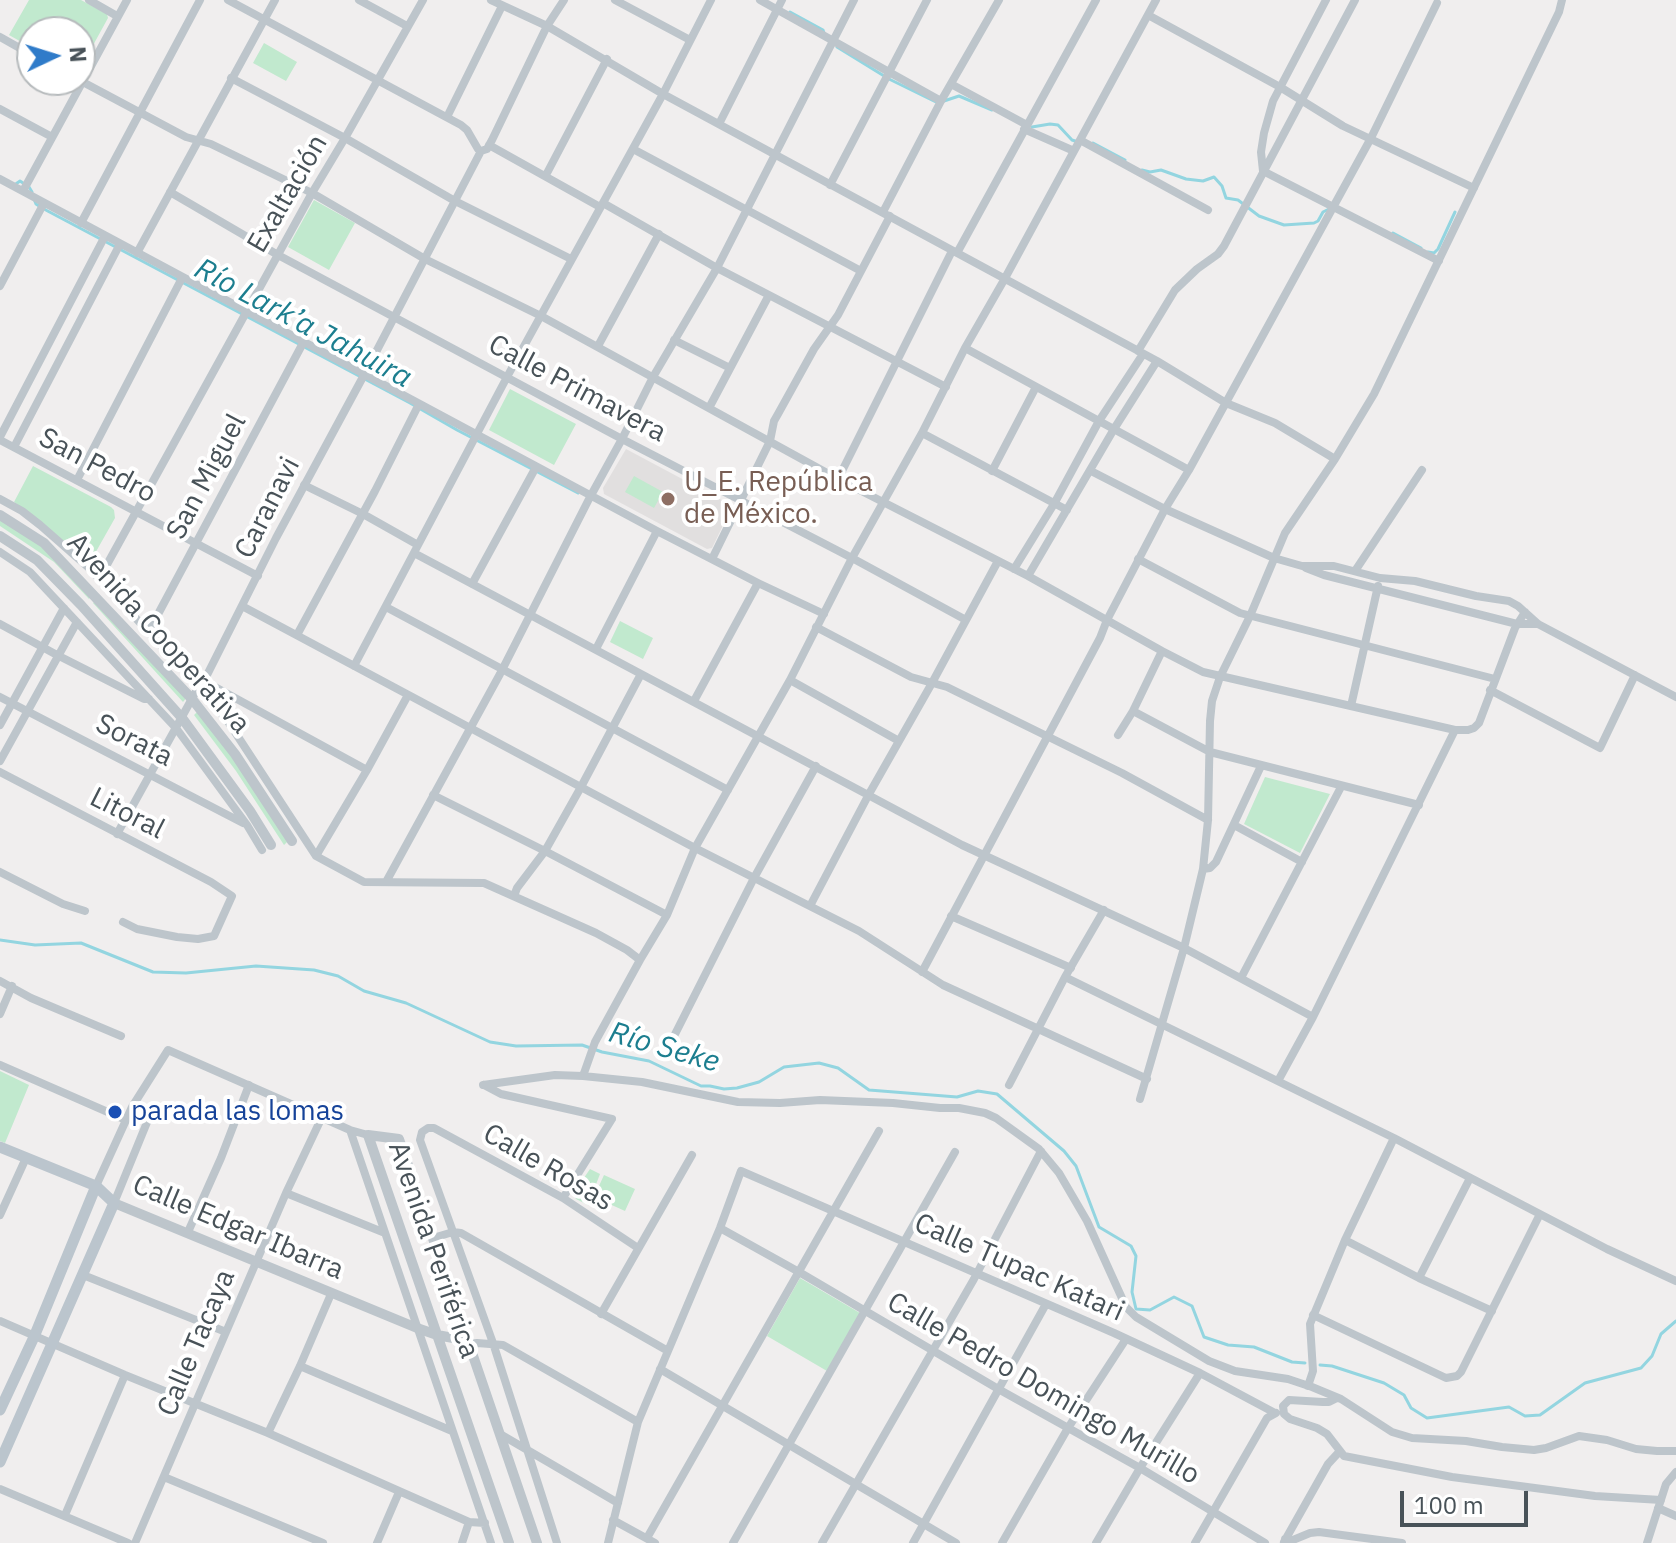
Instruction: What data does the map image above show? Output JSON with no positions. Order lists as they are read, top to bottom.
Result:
{
  "streets": {
    "main road": ["Calle Edgar Ibarra"],
    "street": [
      "Exaltación",
      "Calle Primavera",
      "San Pedro",
      "San Miguel",
      "Caranavi",
      "Avenida Cooperativa",
      "Sorata",
      "Litoral",
      "Calle Rosas",
      "Avenida Periférica",
      "Calle Tupac Katari",
      "Calle Tacaya",
      "Calle Pedro Domingo Murillo"
    ]
  },
  "crossings": [
    ["Exaltación", "Calle Primavera"],
    ["Exaltación", "San Pedro"],
    ["Calle Primavera", "Caranavi"],
    ["San Pedro", "San Miguel"],
    ["San Pedro", "Caranavi"],
    ["Caranavi", "Avenida Cooperativa"],
    ["Caranavi", "Sorata"],
    ["Caranavi", "Litoral"],
    ["Calle Edgar Ibarra", "Avenida Periférica"],
    ["Calle Edgar Ibarra", "Calle Tacaya"],
    ["Calle Tupac Katari", "Calle Pedro Domingo Murillo"]
  ],
  "water": ["Río Lark’a Jahuira", "Río Seke"],
  "places": ["U_E. República de México.", "parada las lomas"],
  "scale_bar": "100 m",
  "north": "right"
}
